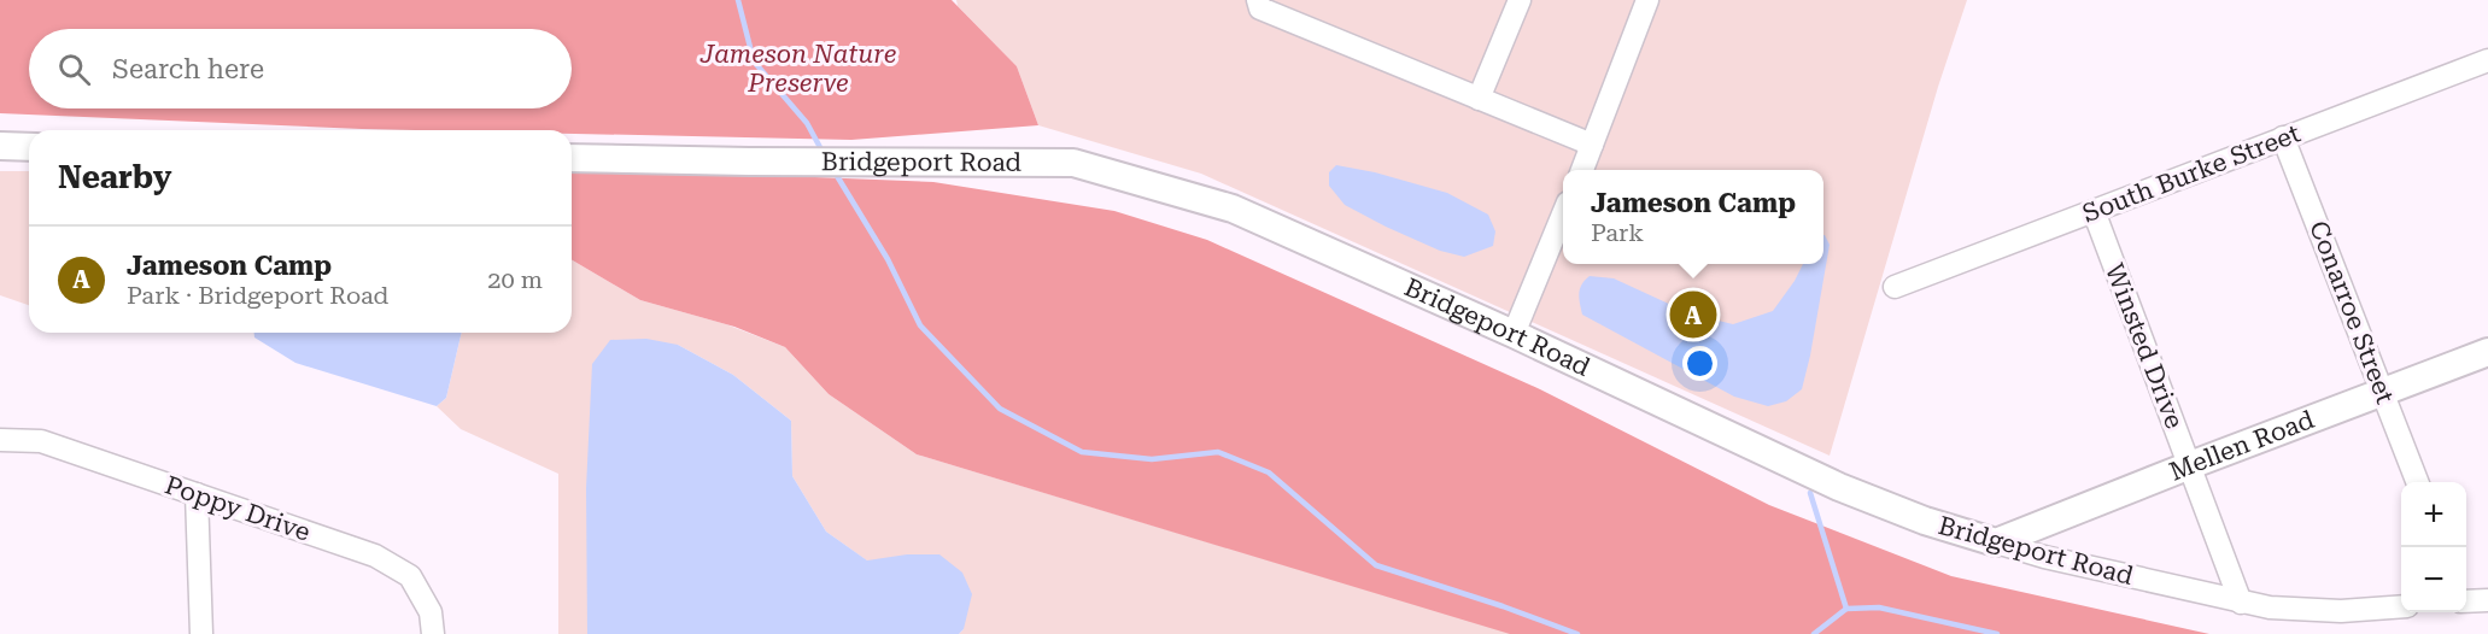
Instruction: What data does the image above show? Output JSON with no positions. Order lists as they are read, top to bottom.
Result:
{
  "streets": {
    "street": [
      "Bridgeport Road",
      "South Burke Street",
      "Conarroe Street",
      "Winsted Drive",
      "Mellen Road",
      "Poppy Drive"
    ]
  },
  "crossings": [
    ["Bridgeport Road", "Winsted Drive"],
    ["Bridgeport Road", "Mellen Road"],
    ["South Burke Street", "Conarroe Street"],
    ["South Burke Street", "Winsted Drive"],
    ["Conarroe Street", "Mellen Road"],
    ["Winsted Drive", "Mellen Road"]
  ],
  "parks": ["Jameson Nature Preserve"],
  "page": {
    "search": "Search here",
    "heading": "Nearby",
    "popup": ["Jameson Camp", "Park"],
    "list": [
      {
        "mark": "A",
        "name": "Jameson Camp",
        "note": "Park · Bridgeport Road",
        "value": "20 m"
      }
    ],
    "pins": "A",
    "map_buttons": ["+", "−"]
  }
}
